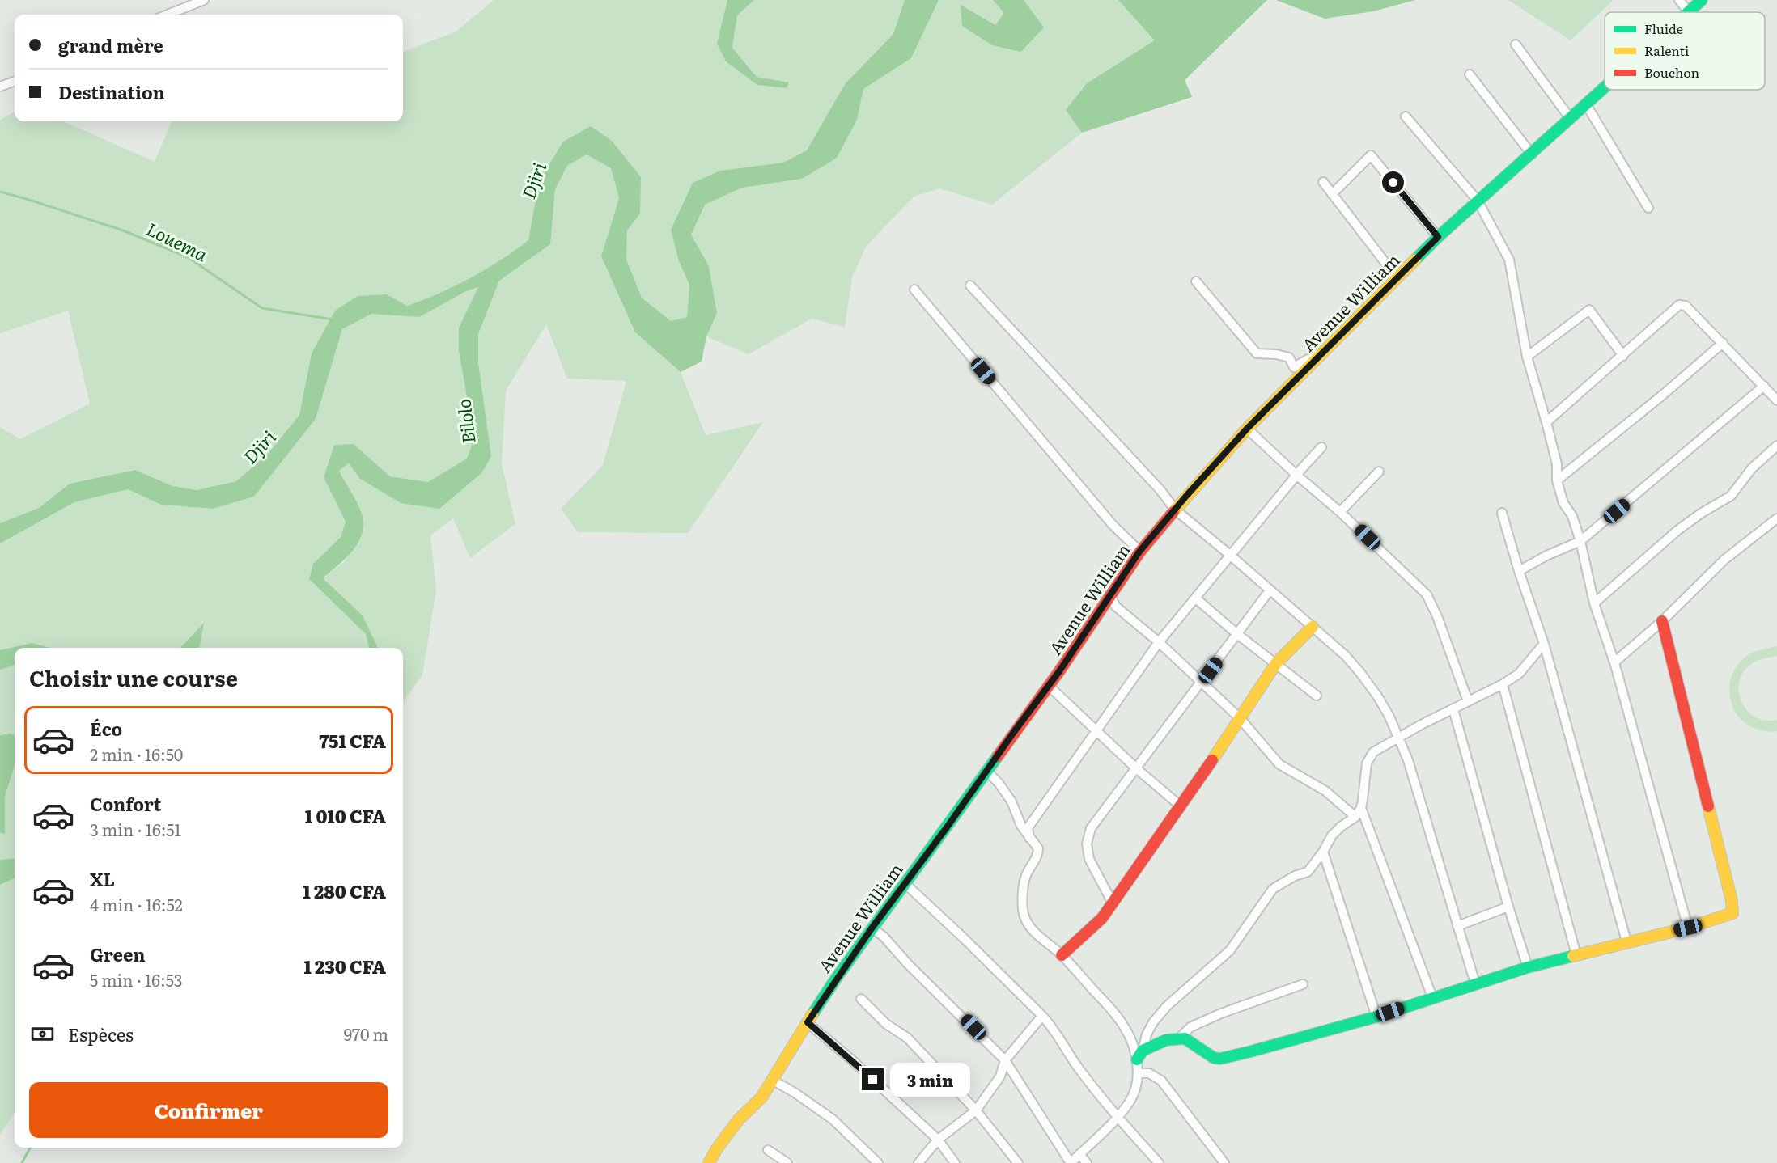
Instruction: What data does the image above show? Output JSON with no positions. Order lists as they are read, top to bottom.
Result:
{
  "streets": {
    "street": ["Avenue William"]
  },
  "water": ["Djiri", "Louema", "Bilolo"],
  "legend": ["Fluide", "Ralenti", "Bouchon"],
  "page": {
    "banner": ["grand mère", "Destination"],
    "heading": "Choisir une course",
    "list": [
      {
        "name": "Éco",
        "note": "2 min · 16:50",
        "value": "751 CFA"
      },
      {
        "name": "Confort",
        "note": "3 min · 16:51",
        "value": "1 010 CFA"
      },
      {
        "name": "XL",
        "note": "4 min · 16:52",
        "value": "1 280 CFA"
      },
      {
        "name": "Green",
        "note": "5 min · 16:53",
        "value": "1 230 CFA"
      }
    ],
    "pay": ["Espèces", "970 m"],
    "bubble": "3 min",
    "buttons": "Confirmer"
  }
}
